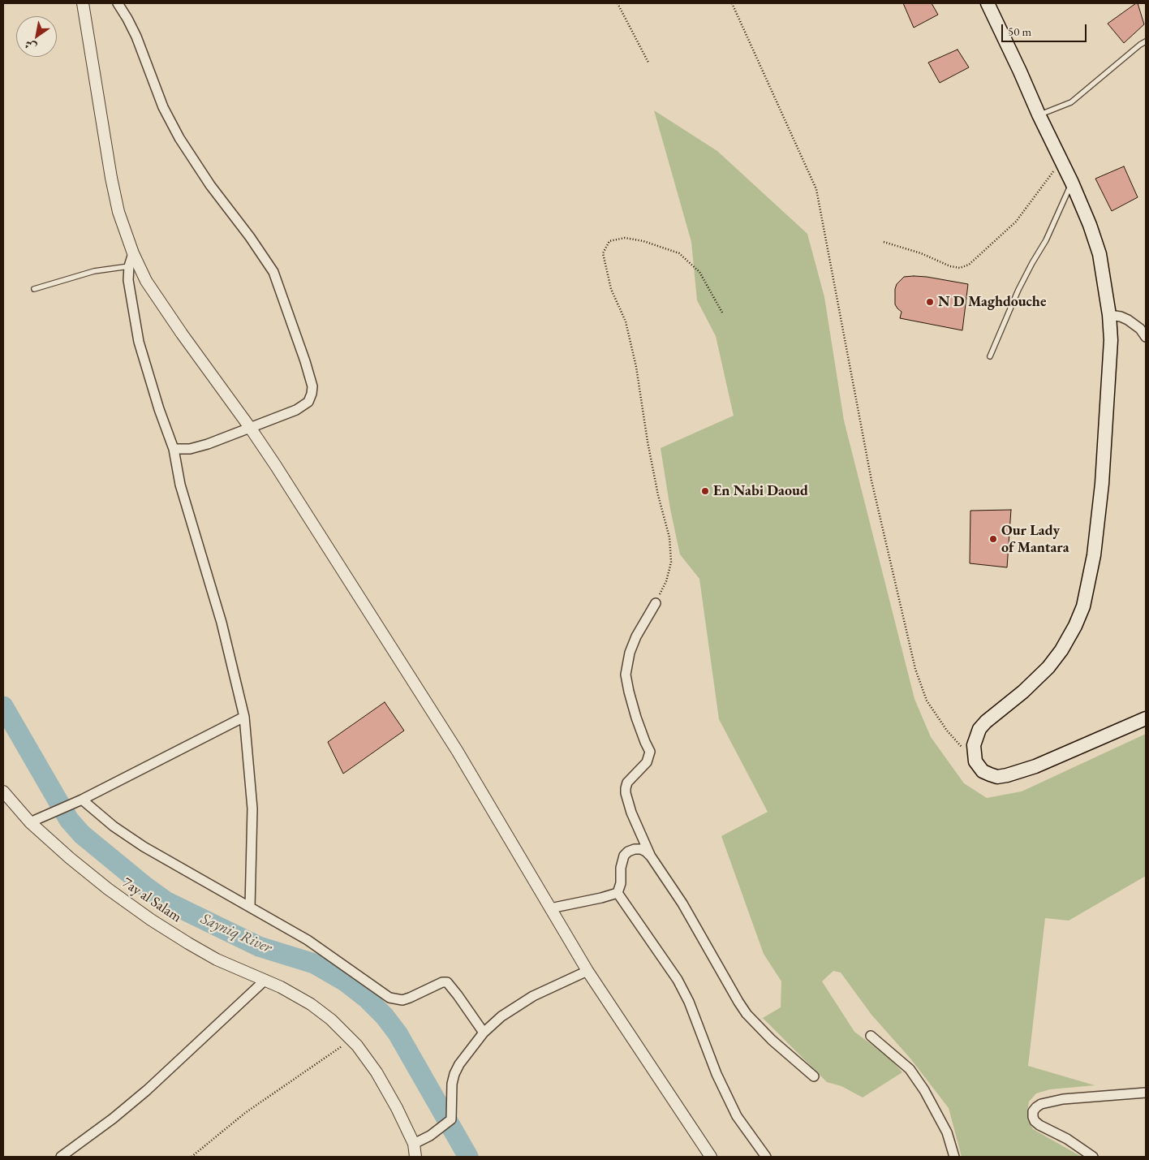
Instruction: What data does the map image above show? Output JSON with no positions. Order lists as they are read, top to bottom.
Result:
{
  "streets": {
    "street": ["7ay al Salam"]
  },
  "water": ["Sayniq River"],
  "places": ["N D Maghdouche", "En Nabi Daoud", "Our Lady of Mantara"],
  "scale_bar": "50 m",
  "north": "bottom left"
}
